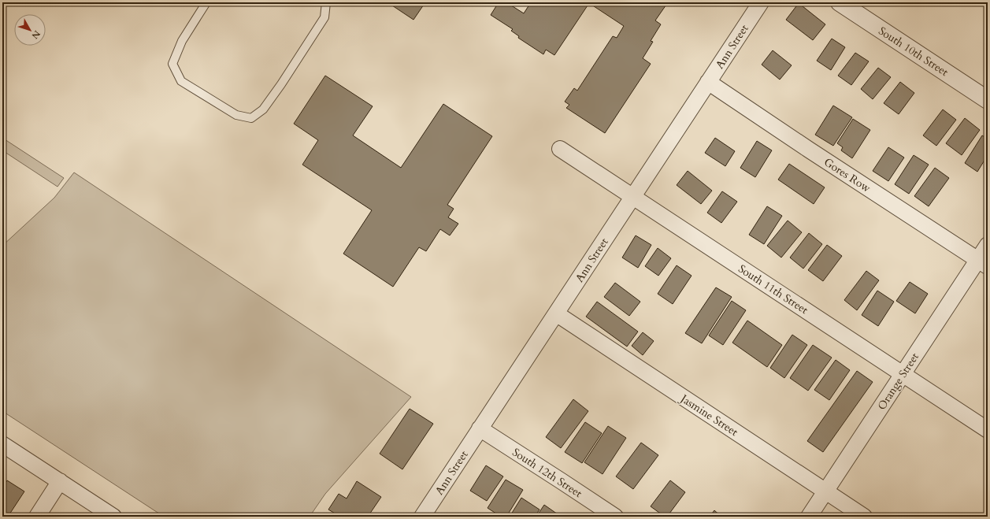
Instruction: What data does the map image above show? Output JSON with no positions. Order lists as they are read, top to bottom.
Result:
{
  "streets": {
    "street": [
      "Ann Street",
      "South 10th Street",
      "Gores Row",
      "South 11th Street",
      "Orange Street",
      "Jasmine Street",
      "South 12th Street"
    ]
  },
  "crossings": [
    ["Ann Street", "Gores Row"],
    ["Ann Street", "South 11th Street"],
    ["Ann Street", "Jasmine Street"],
    ["Ann Street", "South 12th Street"],
    ["Gores Row", "Orange Street"],
    ["South 11th Street", "Orange Street"],
    ["Orange Street", "Jasmine Street"]
  ],
  "north": "bottom right"
}
